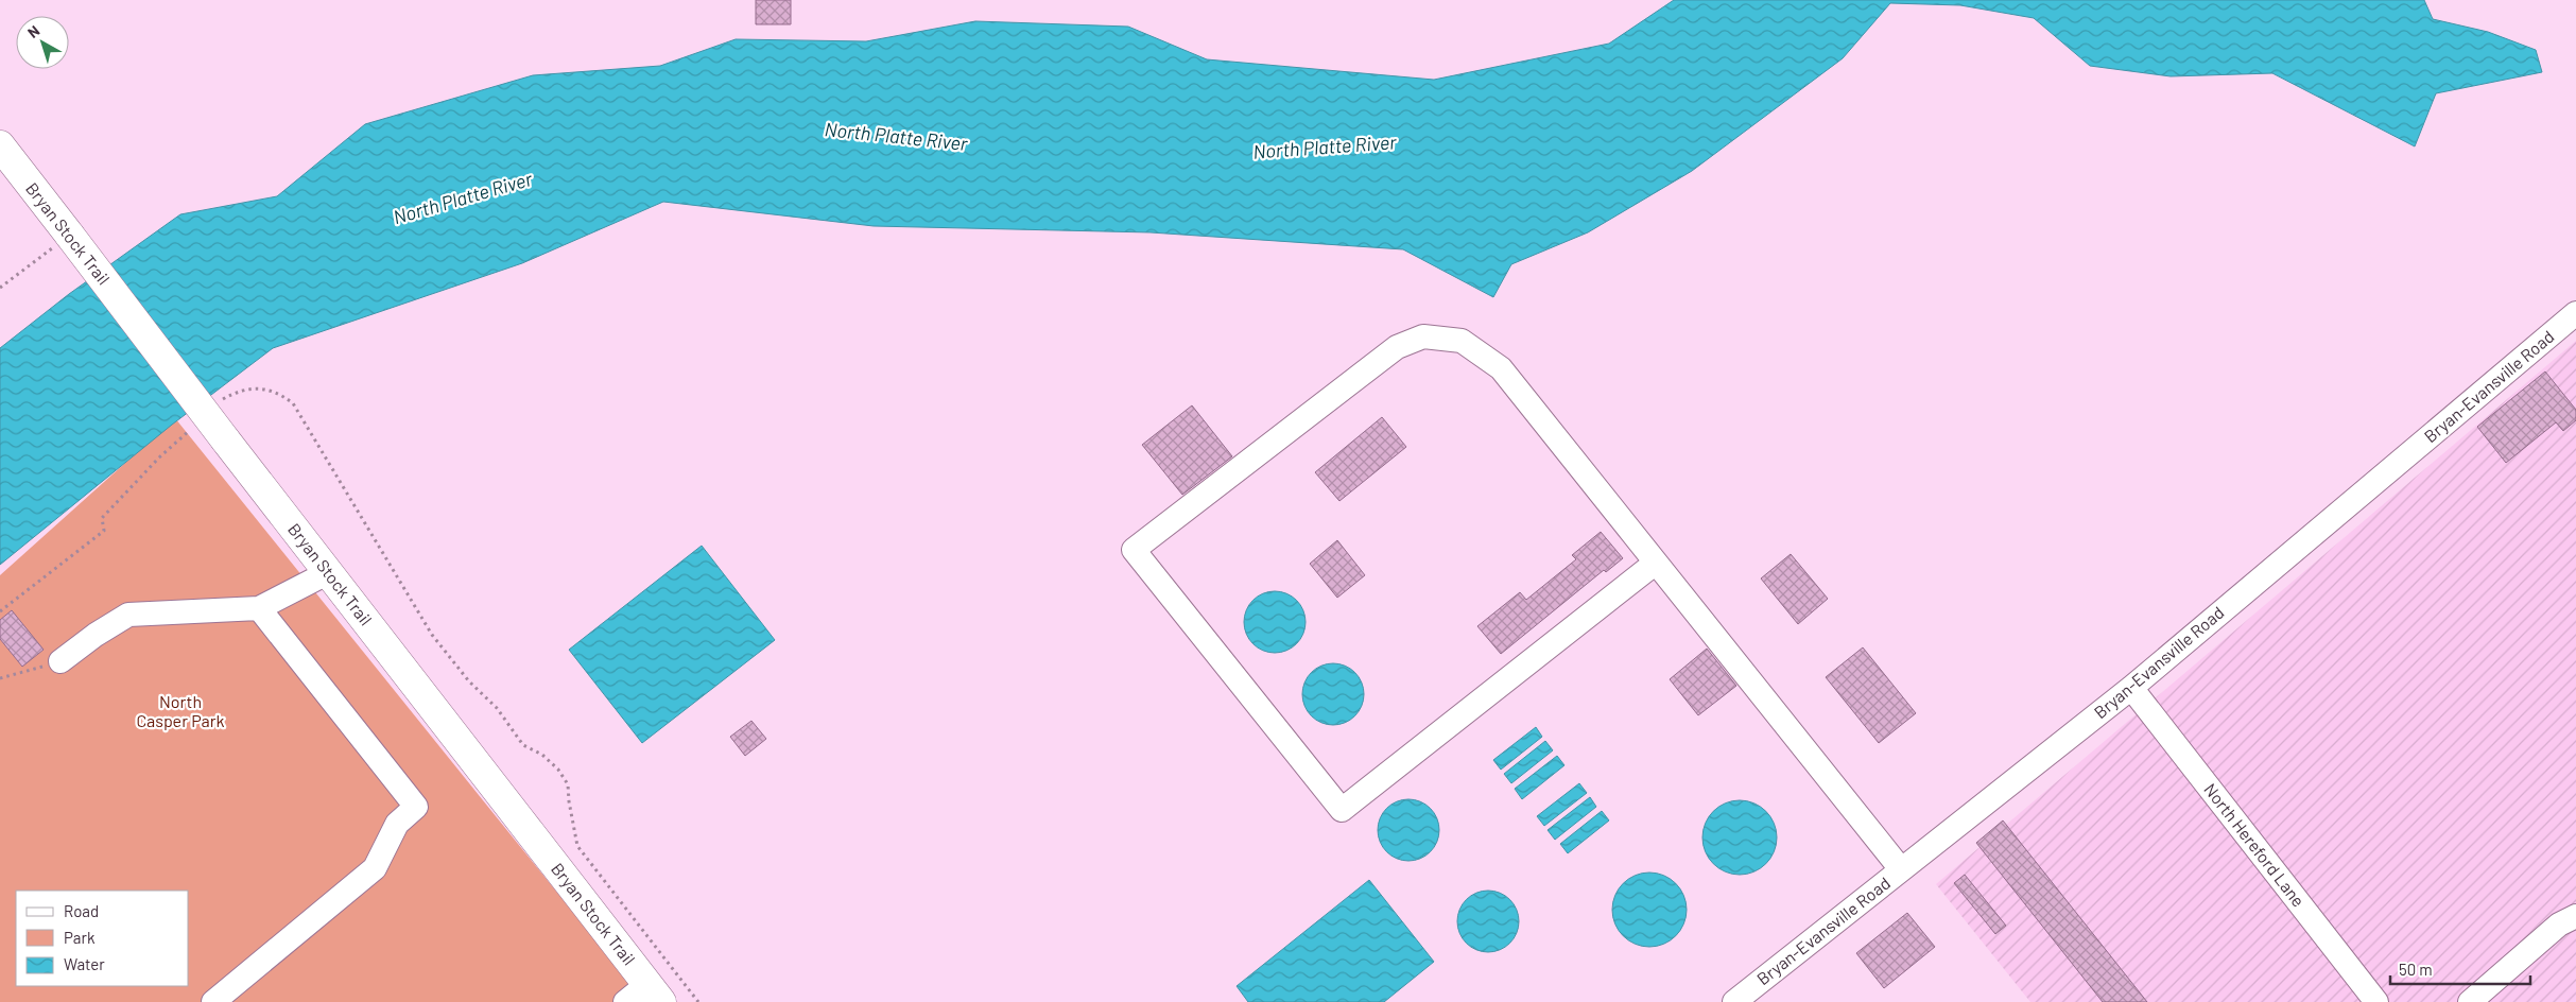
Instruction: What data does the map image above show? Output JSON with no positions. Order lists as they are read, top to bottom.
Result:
{
  "streets": {
    "main road": ["Bryan Stock Trail"],
    "street": ["Bryan-Evansville Road", "North Hereford Lane"]
  },
  "crossings": [
    ["Bryan-Evansville Road", "North Hereford Lane"]
  ],
  "water": ["North Platte River"],
  "parks": ["North Casper Park"],
  "legend": ["Road", "Park", "Water"],
  "scale_bar": "50 m",
  "north": "top left"
}
